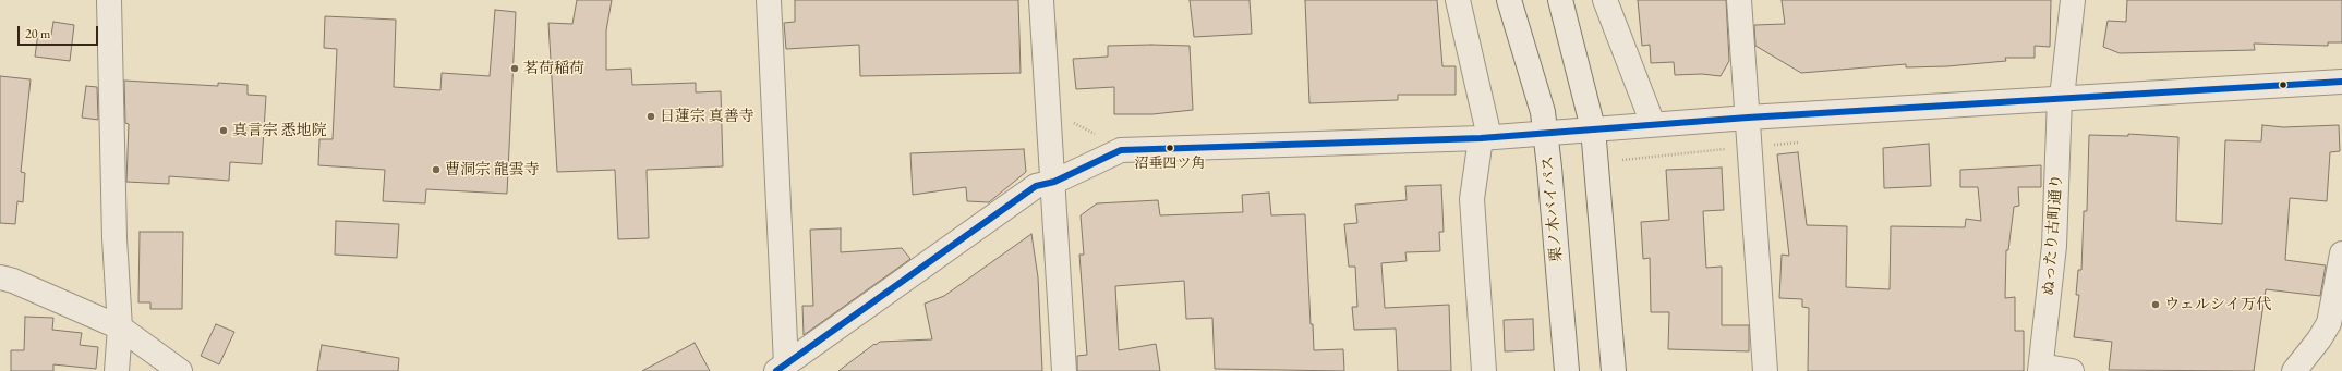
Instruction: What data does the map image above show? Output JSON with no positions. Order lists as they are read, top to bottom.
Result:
{
  "streets": {
    "street": ["栗ノ木バイパス", "ぬったり古町通り"]
  },
  "places": [
    "茗荷稲荷",
    "日蓮宗 真善寺",
    "真言宗 悉地院",
    "沼垂四ツ角",
    "曹洞宗 龍雲寺",
    "ウェルシイ万代"
  ],
  "scale_bar": "20 m"
}
